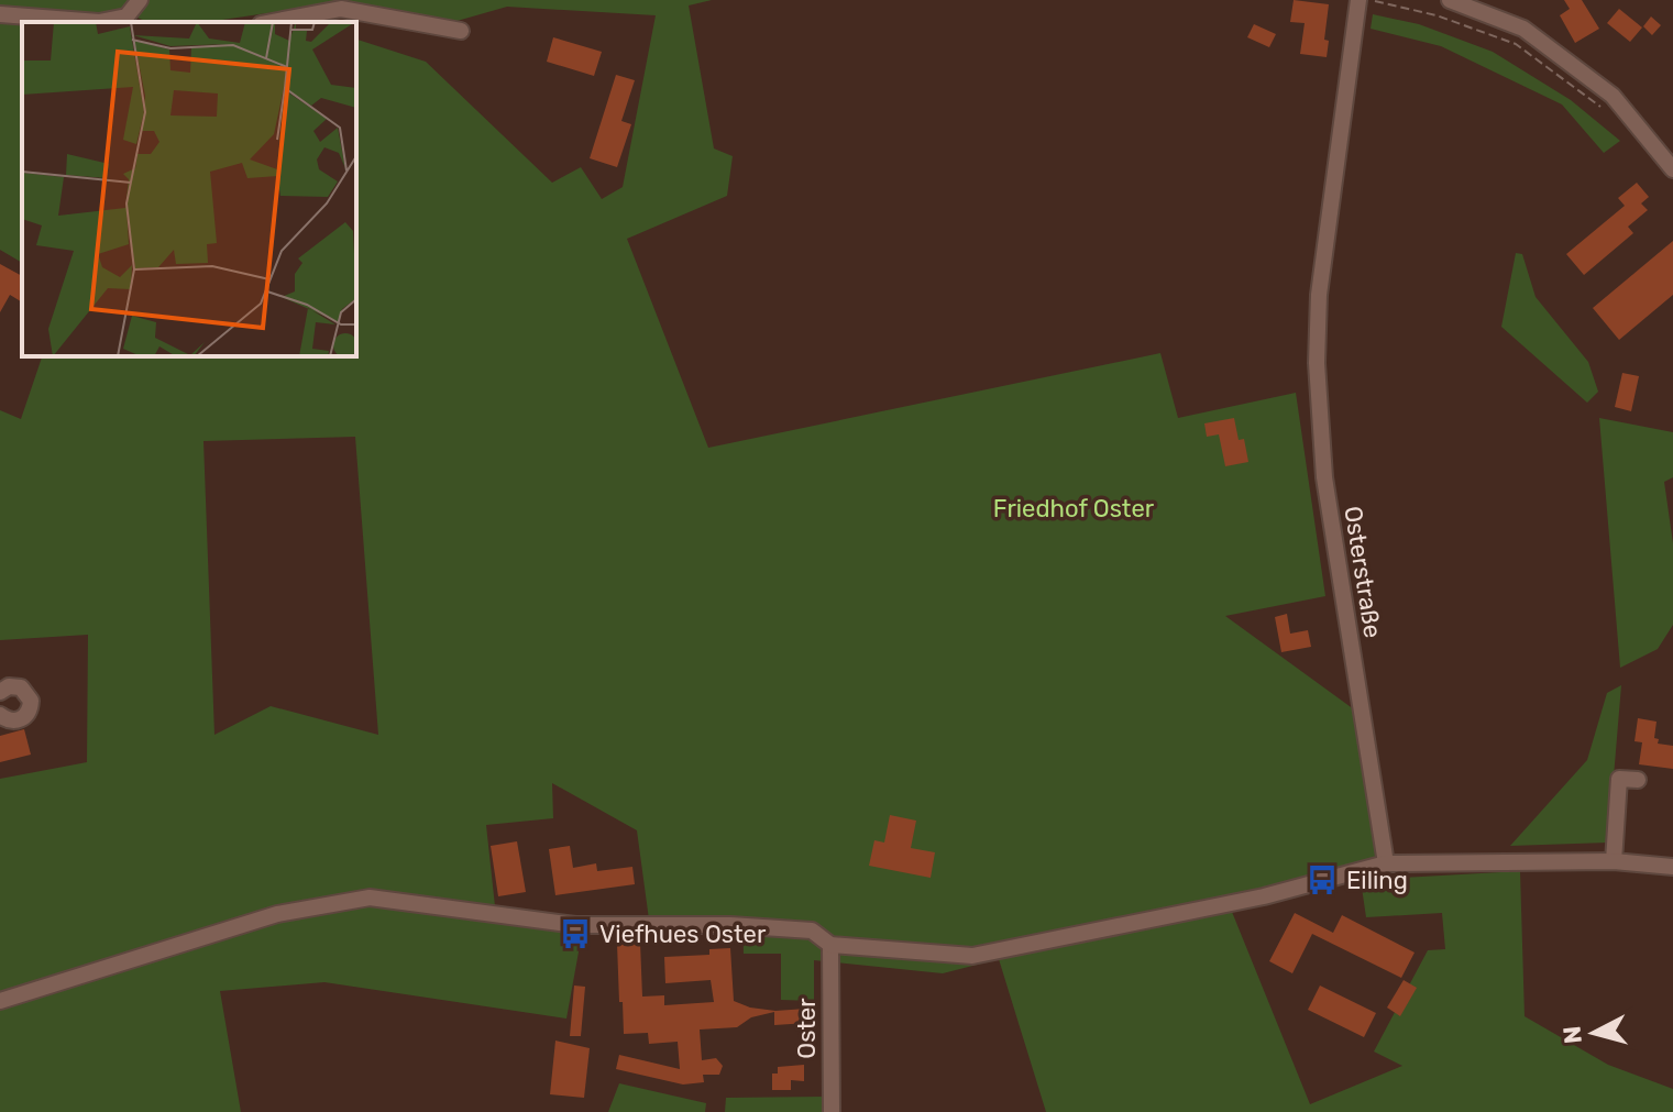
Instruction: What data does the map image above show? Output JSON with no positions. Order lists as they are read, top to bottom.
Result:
{
  "streets": {
    "street": ["Osterstraße", "Oster"]
  },
  "parks": ["Friedhof Oster"],
  "places": {
    "bus stop": ["Eiling", "Viefhues Oster"]
  },
  "north": "left"
}
